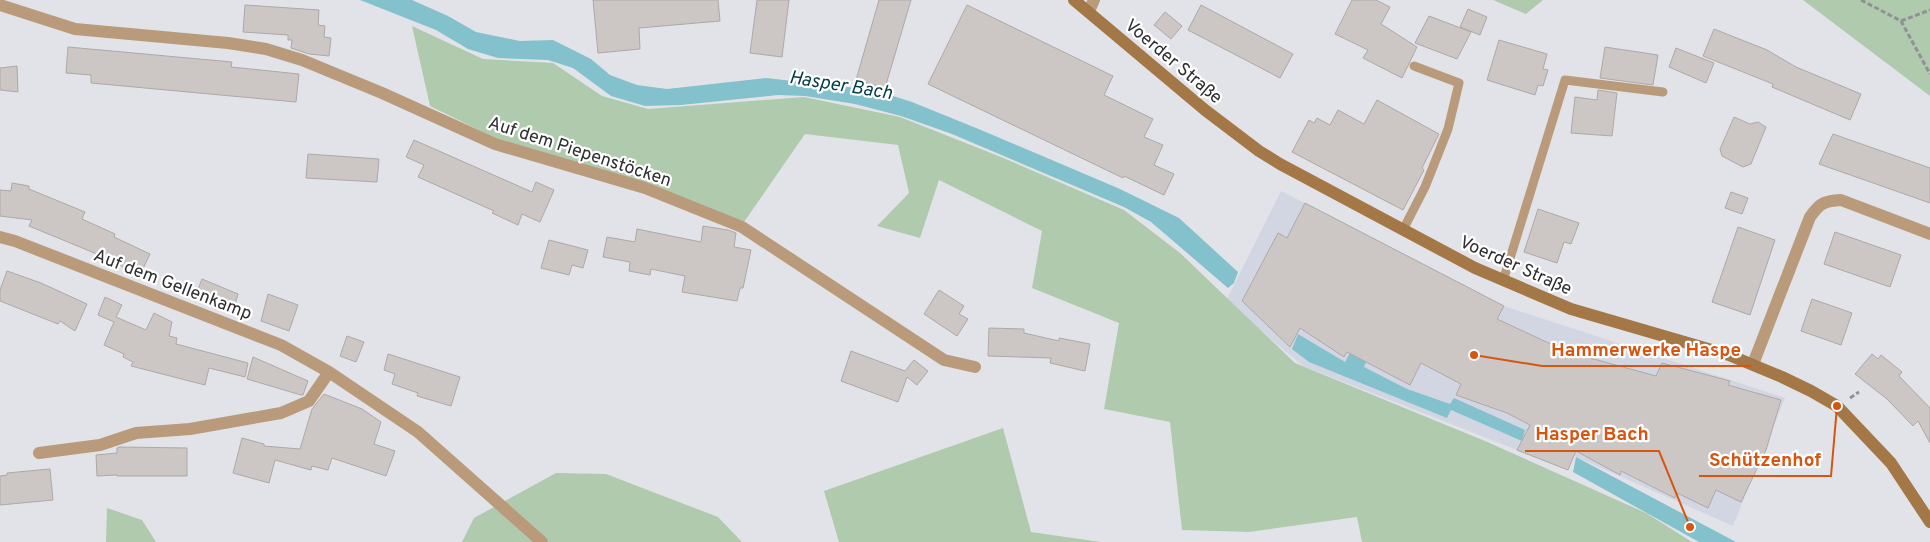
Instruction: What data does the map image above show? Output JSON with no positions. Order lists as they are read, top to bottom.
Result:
{
  "streets": {
    "main road": ["Voerder Straße"],
    "street": ["Auf dem Piepenstöcken", "Auf dem Gellenkamp"]
  },
  "water": ["Hasper Bach"],
  "places": ["Hammerwerke Haspe", "Schützenhof", "Hasper Bach"]
}
